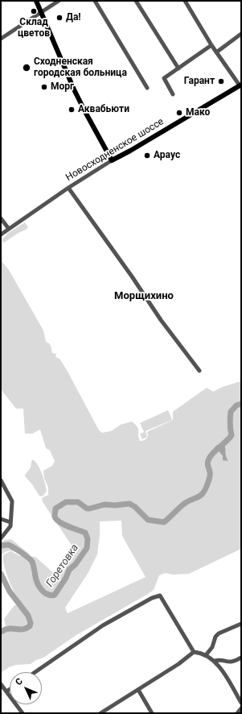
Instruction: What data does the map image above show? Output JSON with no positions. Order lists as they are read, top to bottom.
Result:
{
  "streets": {
    "main road": ["Новосходненское шоссе"]
  },
  "districts": ["Морщихино"],
  "water": ["Горетовка"],
  "places": [
    "Склад цветов",
    "Да!",
    "Сходненская городская больница",
    "Гарант",
    "Морг",
    "Аквабьюти",
    "Мако",
    "Араус"
  ],
  "north": "top left"
}
